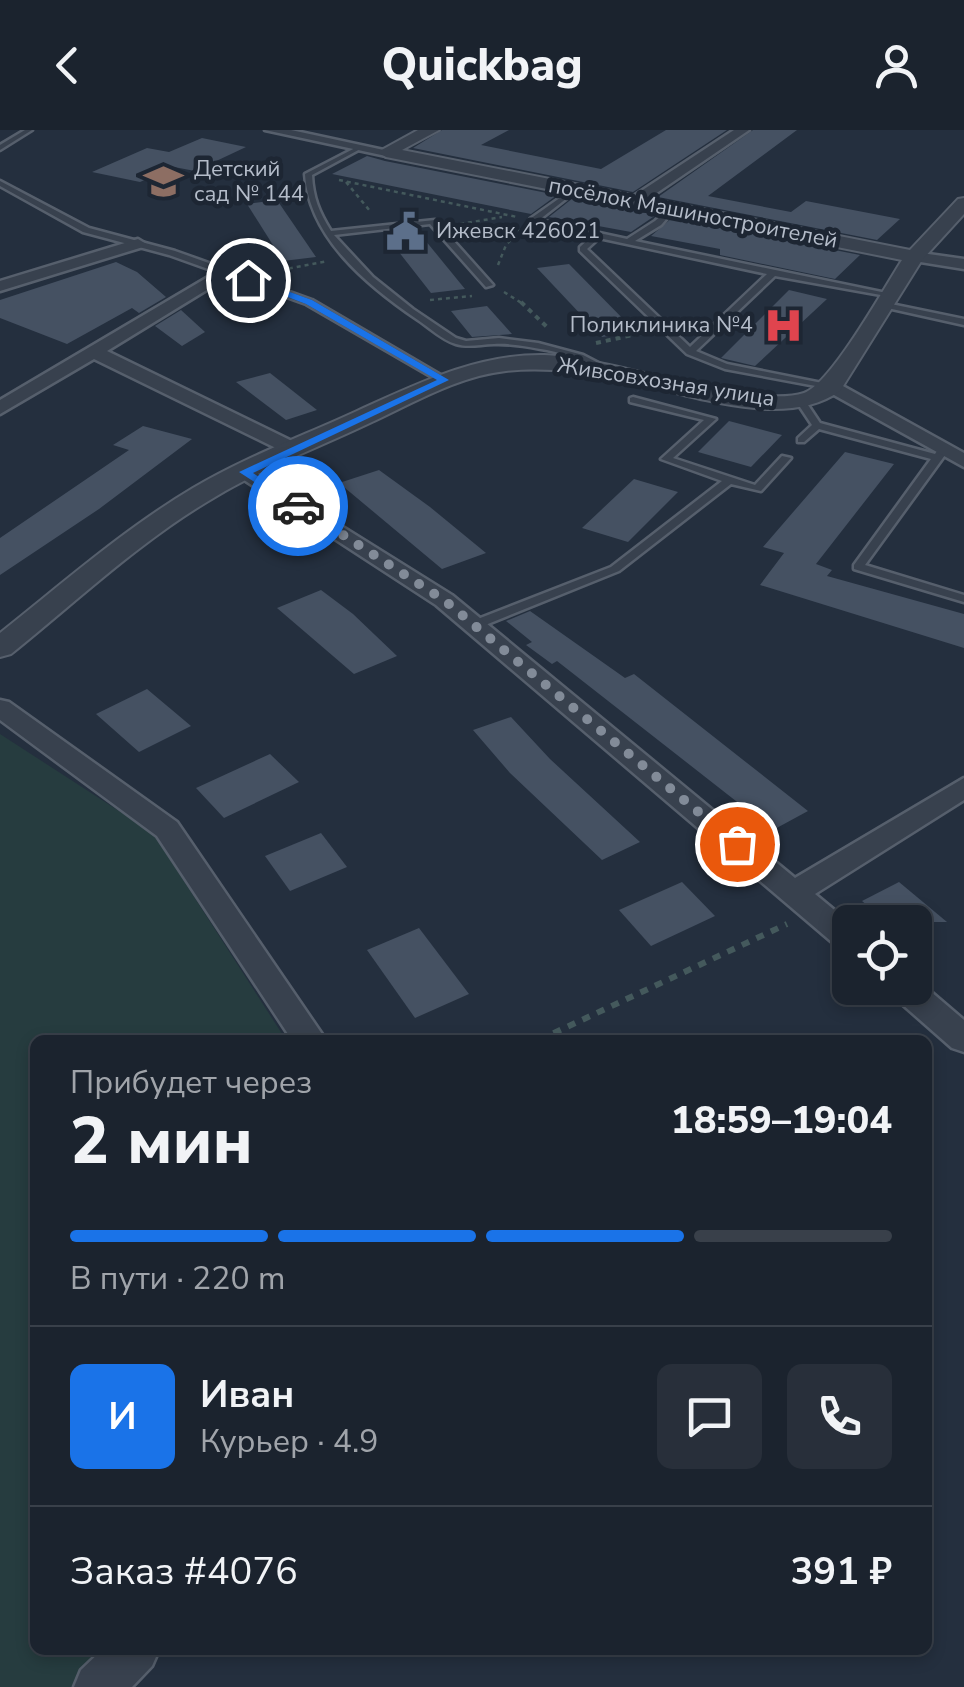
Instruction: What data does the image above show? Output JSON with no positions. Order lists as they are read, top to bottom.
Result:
{
  "streets": {
    "street": ["посёлок Машиностроителей", "Живсовхозная улица"]
  },
  "places": {
    "school or university": ["Детский сад № 144"],
    "public building": ["Ижевск 426021"],
    "hospital": ["Поликлиника №4"]
  },
  "page": {
    "header": "Quickbag",
    "heading": ["2 мин", "Прибудет через", "18:59–19:04"],
    "panel": [
      "Иван",
      "Курьер · 4.9",
      "Заказ #4076",
      "391 ₽"
    ],
    "bar": "В пути · 220 m",
    "round": "И"
  }
}
